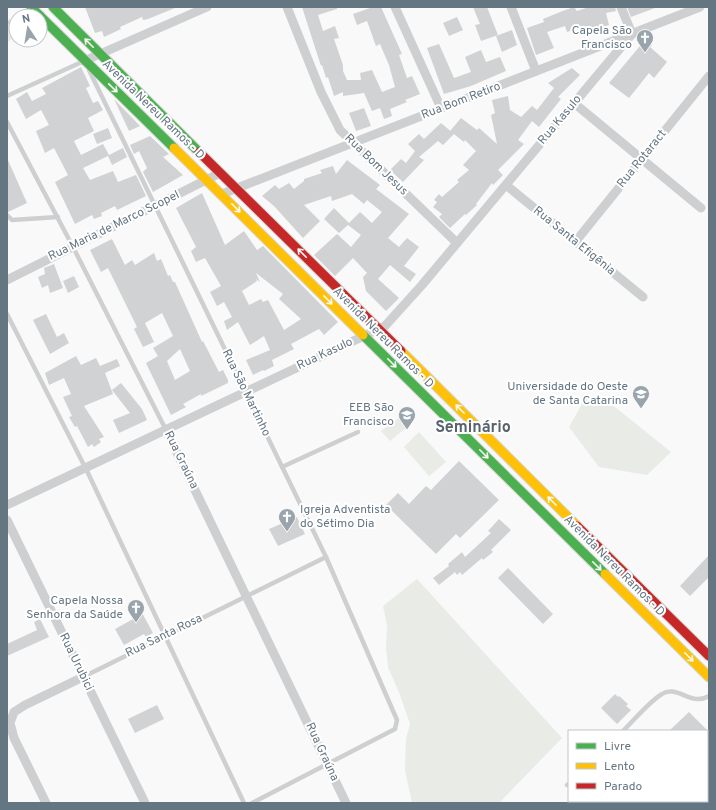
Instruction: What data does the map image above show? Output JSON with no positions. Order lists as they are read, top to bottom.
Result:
{
  "streets": {
    "street": [
      "Rua Bom Retiro",
      "Avenida Nereu Ramos - D",
      "Rua Kasulo",
      "Rua Rotaract",
      "Rua Bom Jesus",
      "Rua Maria de Marco Scopel",
      "Rua Santa Efigênia",
      "Rua Graúna",
      "Rua Santa Rosa",
      "Rua Urubici"
    ],
    "lane": ["Rua São Martinho"]
  },
  "crossings": [
    ["Rua Bom Retiro", "Avenida Nereu Ramos - D"],
    ["Rua Bom Retiro", "Rua Kasulo"],
    ["Rua Bom Retiro", "Rua Bom Jesus"],
    ["Avenida Nereu Ramos - D", "Rua Kasulo"],
    ["Avenida Nereu Ramos - D", "Rua Maria de Marco Scopel"],
    ["Avenida Nereu Ramos - D", "Rua São Martinho"],
    ["Rua Kasulo", "Rua Bom Jesus"],
    ["Rua Kasulo", "Rua Santa Efigênia"],
    ["Rua Kasulo", "Rua São Martinho"],
    ["Rua Kasulo", "Rua Graúna"],
    ["Rua Rotaract", "Rua Santa Efigênia"],
    ["Rua Maria de Marco Scopel", "Rua São Martinho"],
    ["Rua Maria de Marco Scopel", "Rua Graúna"],
    ["Rua São Martinho", "Rua Graúna"],
    ["Rua São Martinho", "Rua Santa Rosa"],
    ["Rua Graúna", "Rua Santa Rosa"],
    ["Rua Santa Rosa", "Rua Urubici"]
  ],
  "districts": ["Seminário"],
  "places": {
    "church": ["Capela São Francisco", "Igreja Adventista do Sétimo Dia", "Capela Nossa Senhora da Saúde"],
    "school or university": ["Universidade do Oeste de Santa Catarina", "EEB São Francisco"]
  },
  "legend": ["Livre", "Lento", "Parado"],
  "north": "top"
}
